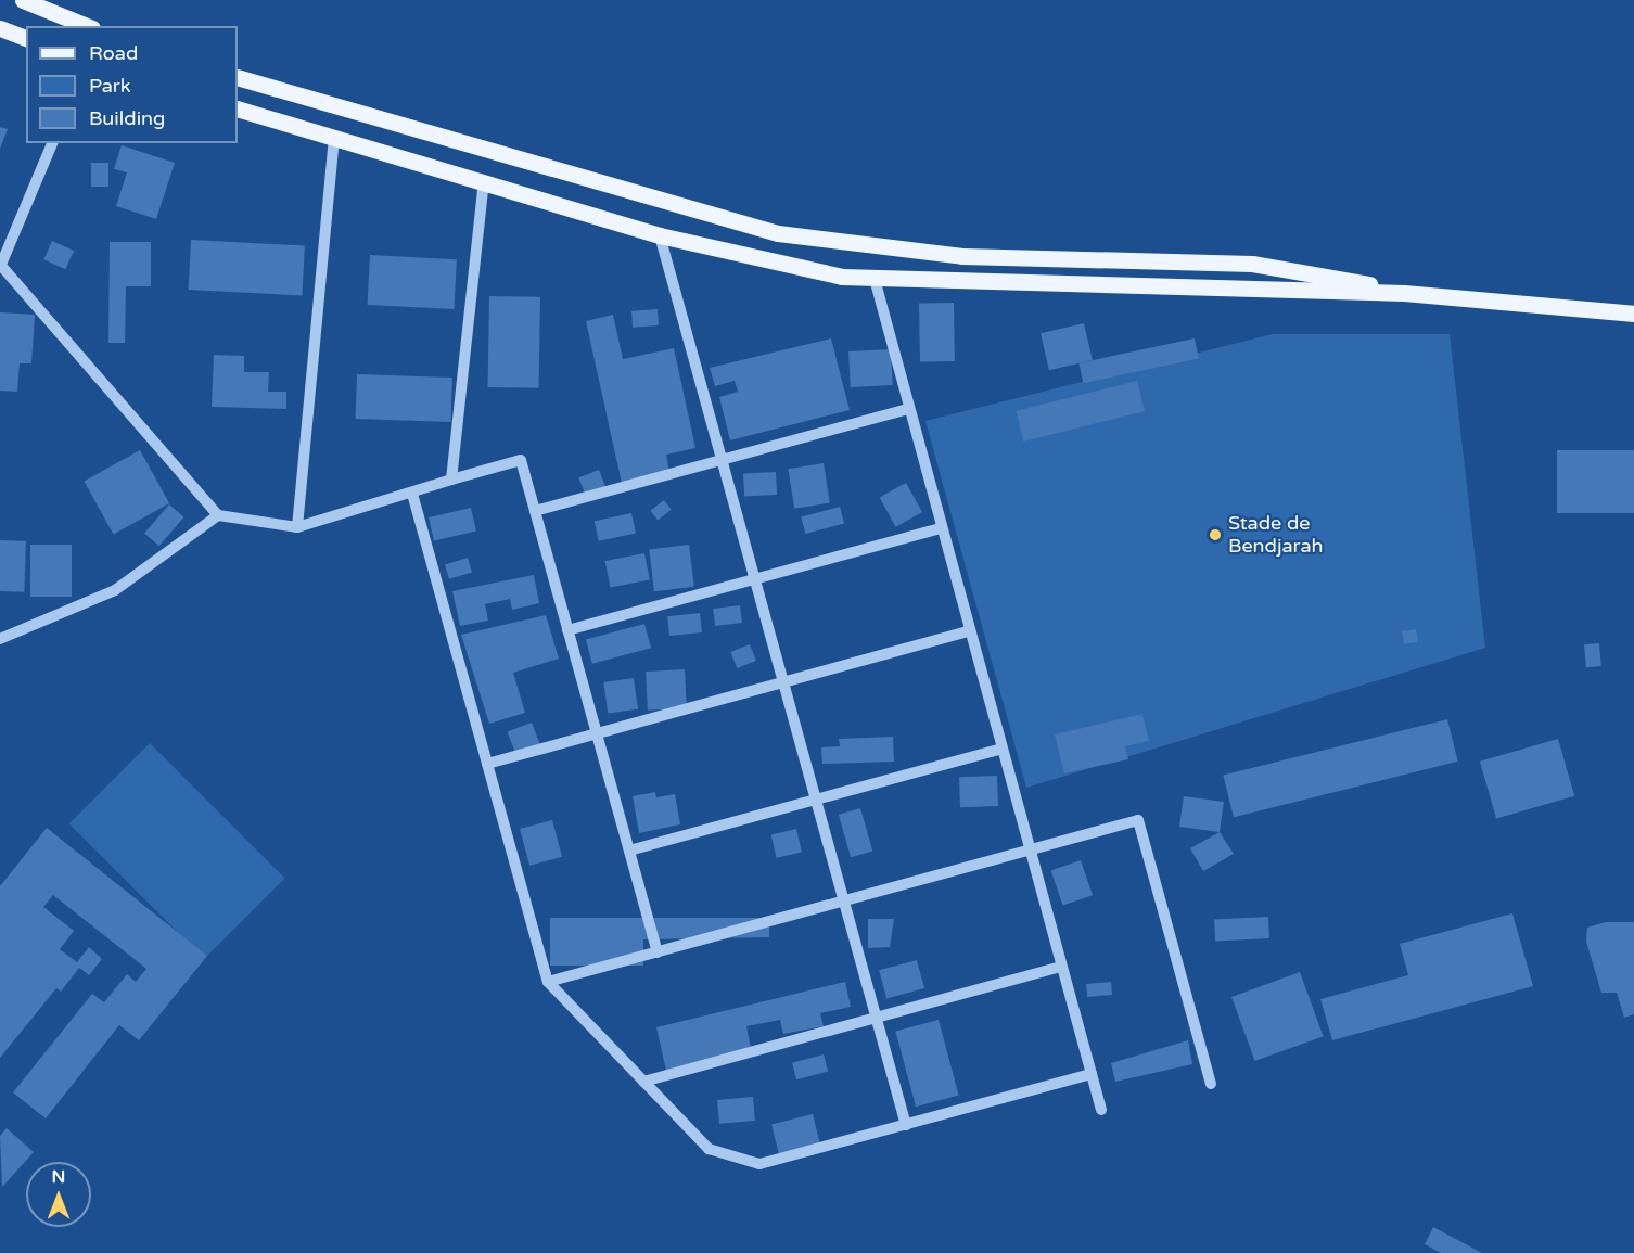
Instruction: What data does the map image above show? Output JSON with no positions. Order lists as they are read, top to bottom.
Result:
{
  "places": ["Stade de Bendjarah"],
  "legend": ["Road", "Park", "Building"],
  "north": "top"
}
